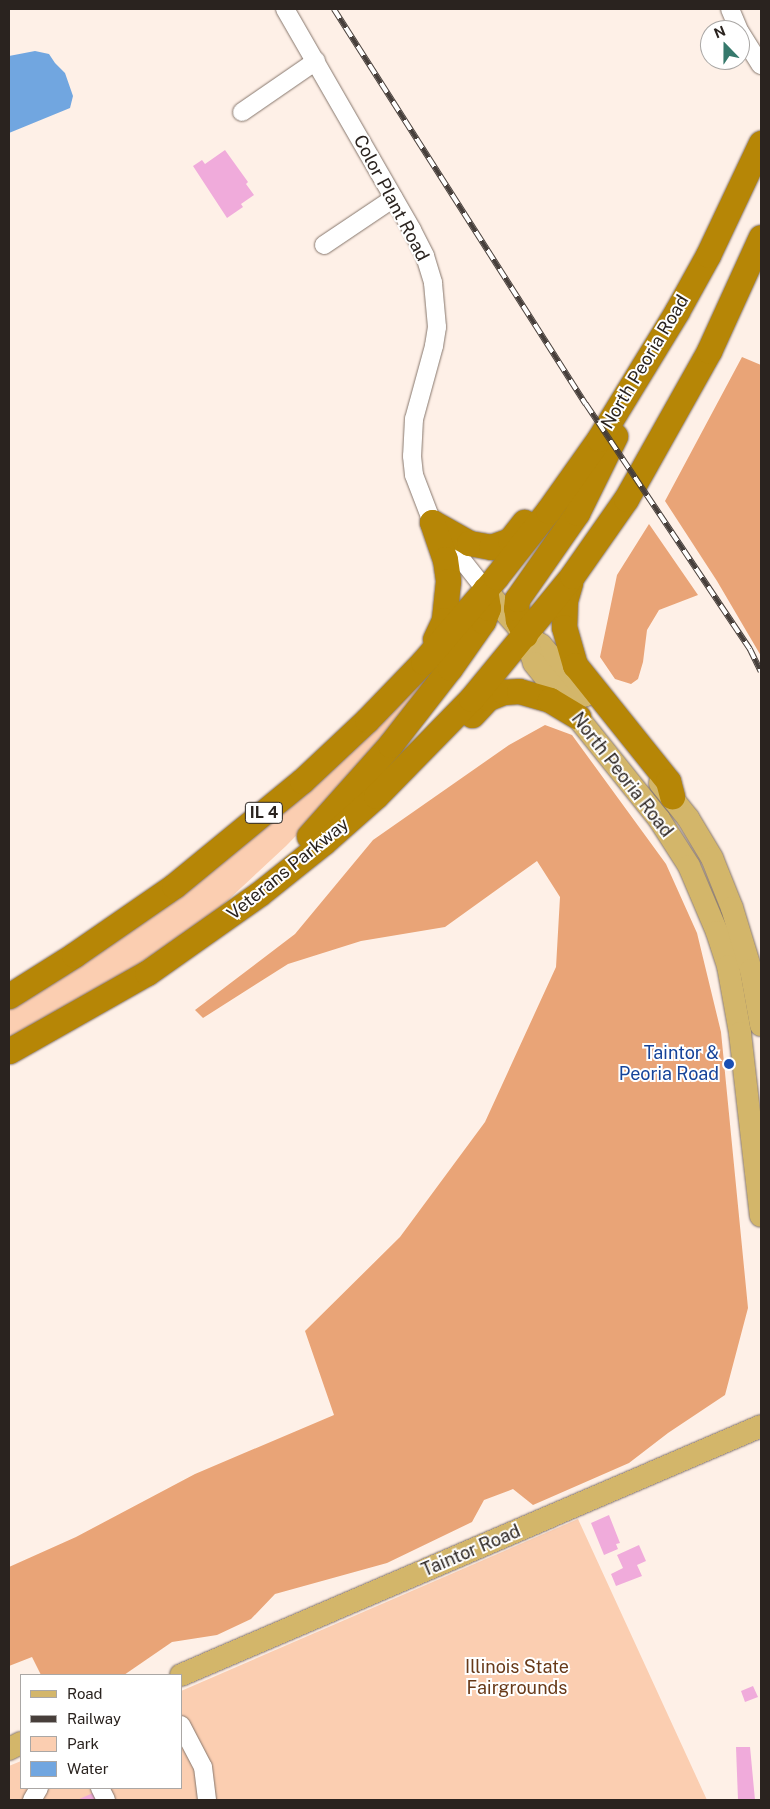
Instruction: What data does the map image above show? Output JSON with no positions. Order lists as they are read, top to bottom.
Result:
{
  "streets": {
    "highway": ["North Peoria Road", "IL 4", "Veterans Parkway"],
    "main road": ["Taintor Road"],
    "street": ["Color Plant Road"]
  },
  "crossings": [
    ["Color Plant Road", "North Peoria Road"],
    ["Color Plant Road", "IL 4"],
    ["North Peoria Road", "IL 4"],
    ["North Peoria Road", "Veterans Parkway"]
  ],
  "parks": ["Illinois State Fairgrounds"],
  "places": ["Taintor & Peoria Road"],
  "legend": [
    "Road",
    "Railway",
    "Park",
    "Water"
  ],
  "north": "top"
}
